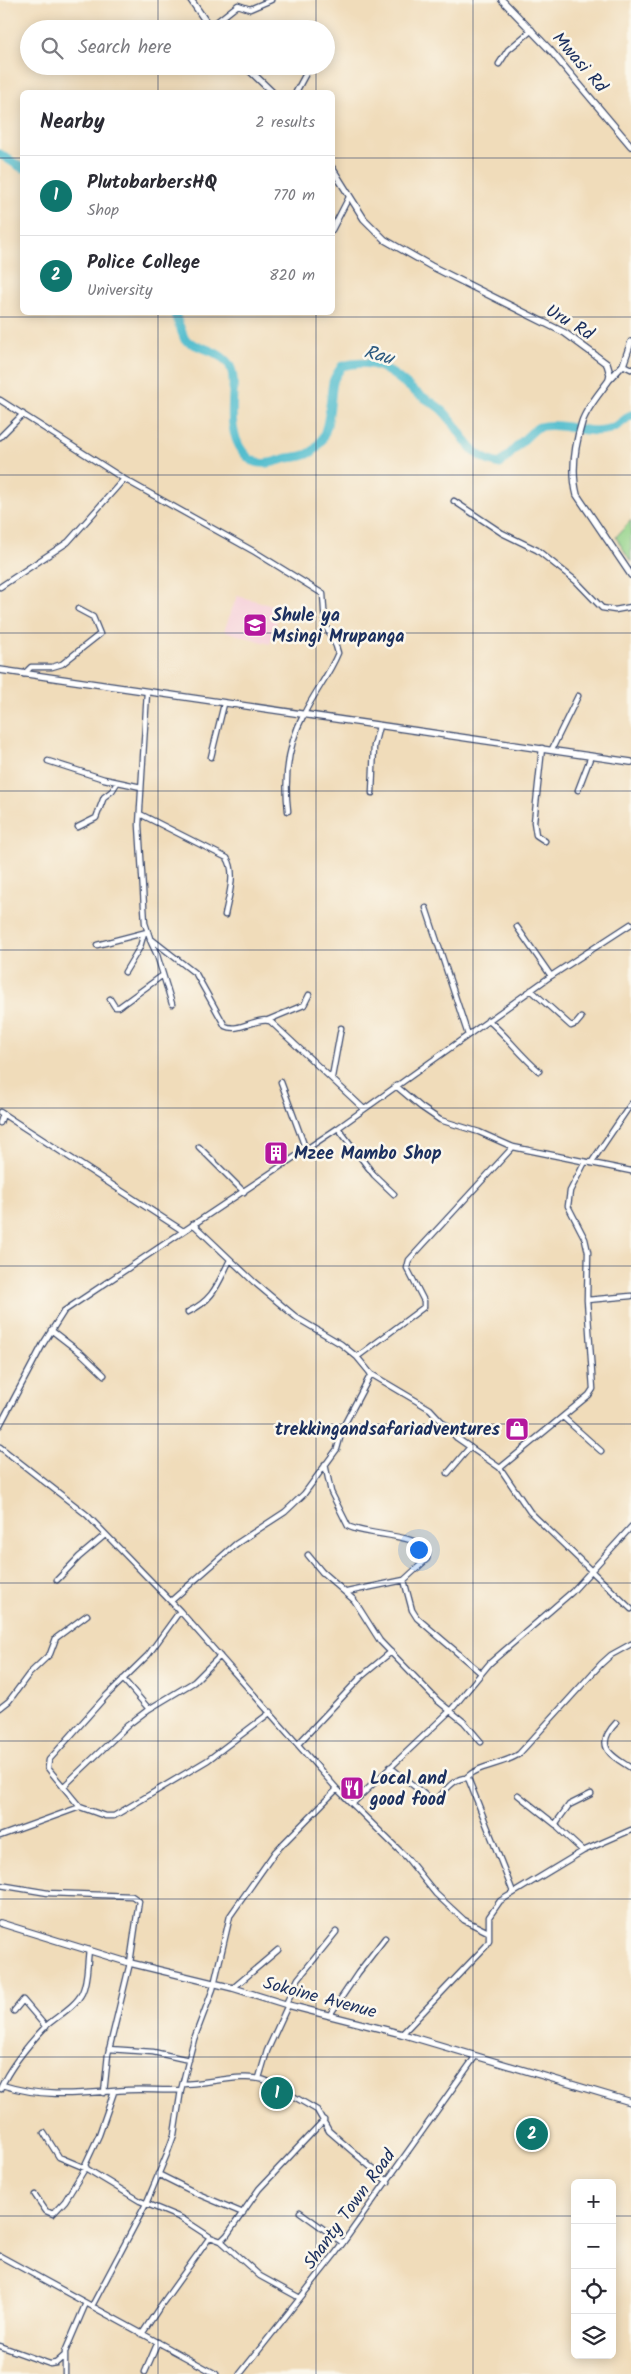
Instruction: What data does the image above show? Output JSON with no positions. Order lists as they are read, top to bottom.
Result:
{
  "streets": {
    "street": [
      "Mwasi Rd",
      "Uru Rd",
      "Sokoine Avenue",
      "Shanty Town Road"
    ]
  },
  "crossings": [
    ["Sokoine Avenue", "Shanty Town Road"]
  ],
  "water": ["Rau"],
  "places": {
    "school or university": ["Shule ya Msingi Mrupanga"],
    "building": ["Mzee Mambo Shop"],
    "shop": ["trekkingandsafariadventures"],
    "restaurant": ["Local and good food"]
  },
  "page": {
    "search": "Search here",
    "heading": ["Nearby", "2 results"],
    "list": [
      {
        "mark": "1",
        "name": "PlutobarbersHQ",
        "note": "Shop",
        "value": "770 m"
      },
      {
        "mark": "2",
        "name": "Police College",
        "note": "University",
        "value": "820 m"
      }
    ],
    "pins": ["1", "2"],
    "map_buttons": ["+", "−"]
  }
}
